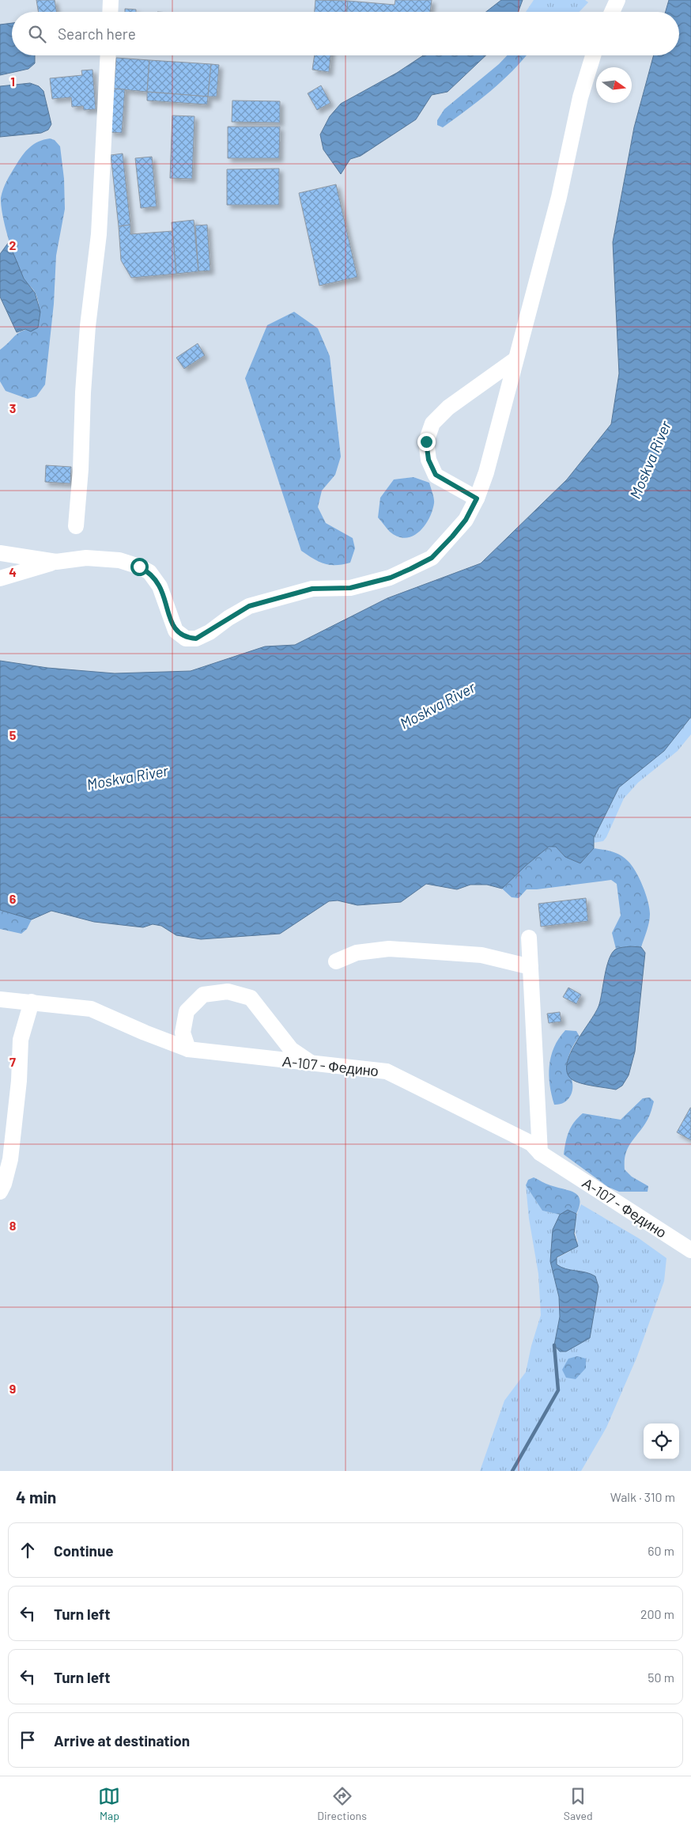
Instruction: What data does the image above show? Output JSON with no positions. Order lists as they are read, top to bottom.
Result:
{
  "streets": {
    "street": ["А-107 - Федино"]
  },
  "water": ["Moskva River"],
  "north": "right",
  "page": {
    "search": "Search here",
    "heading": ["4 min", "Walk · 310 m"],
    "list": [
      ["Continue", "60 m"],
      ["Turn left", "200 m"],
      ["Turn left", "50 m"],
      "Arrive at destination"
    ],
    "nav": ["Map", "Directions", "Saved"]
  },
  "grid": {
    "rows": [
      "1",
      "2",
      "3",
      "4",
      "5",
      "6",
      "7",
      "8",
      "9"
    ]
  }
}
